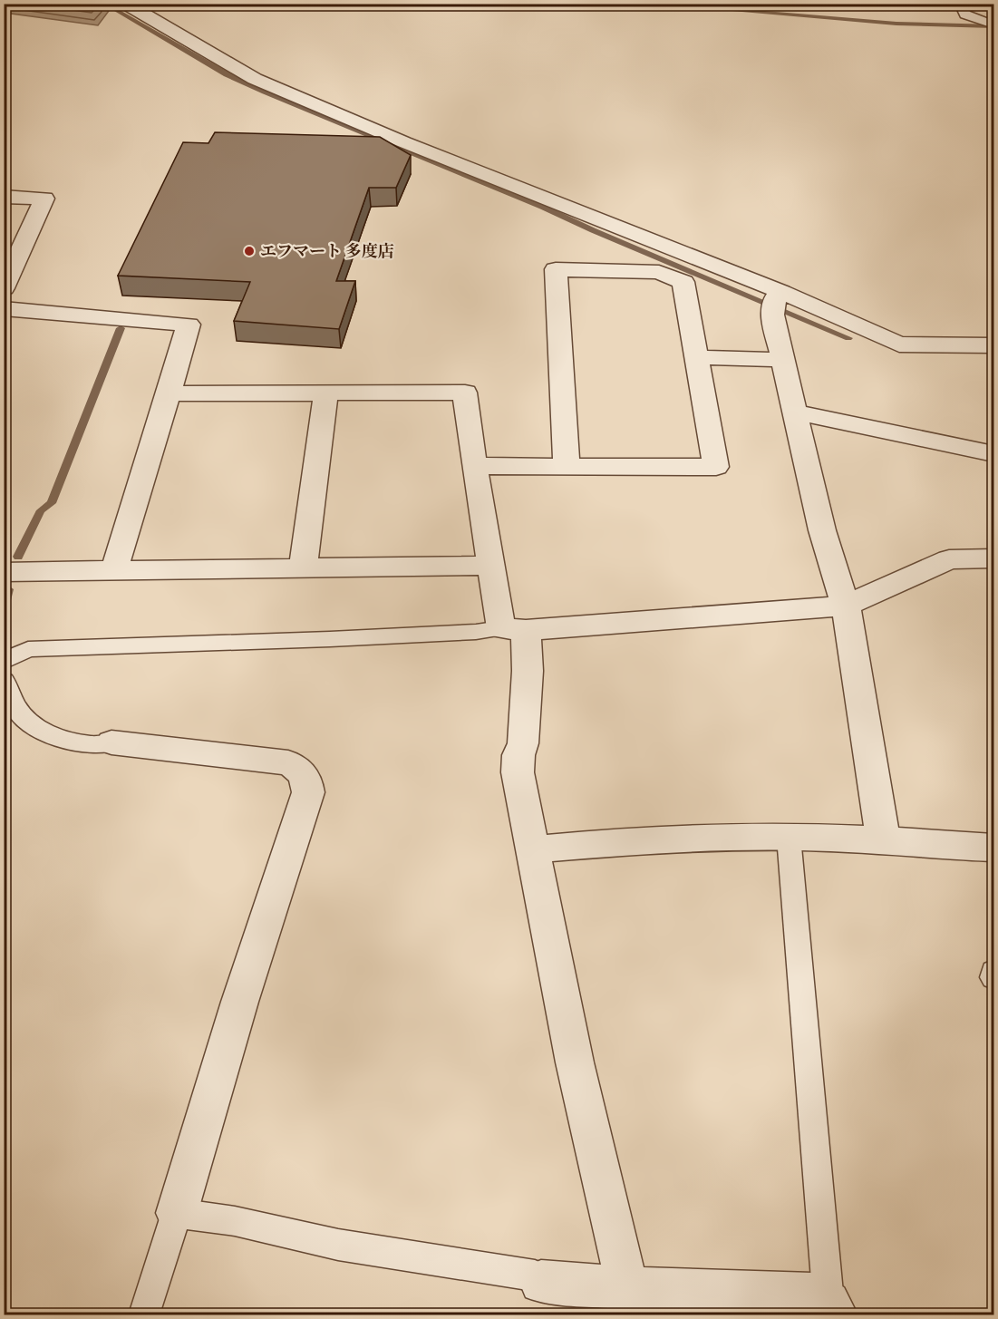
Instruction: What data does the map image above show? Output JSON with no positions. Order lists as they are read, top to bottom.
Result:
{
  "places": ["エフマート 多度店"]
}
